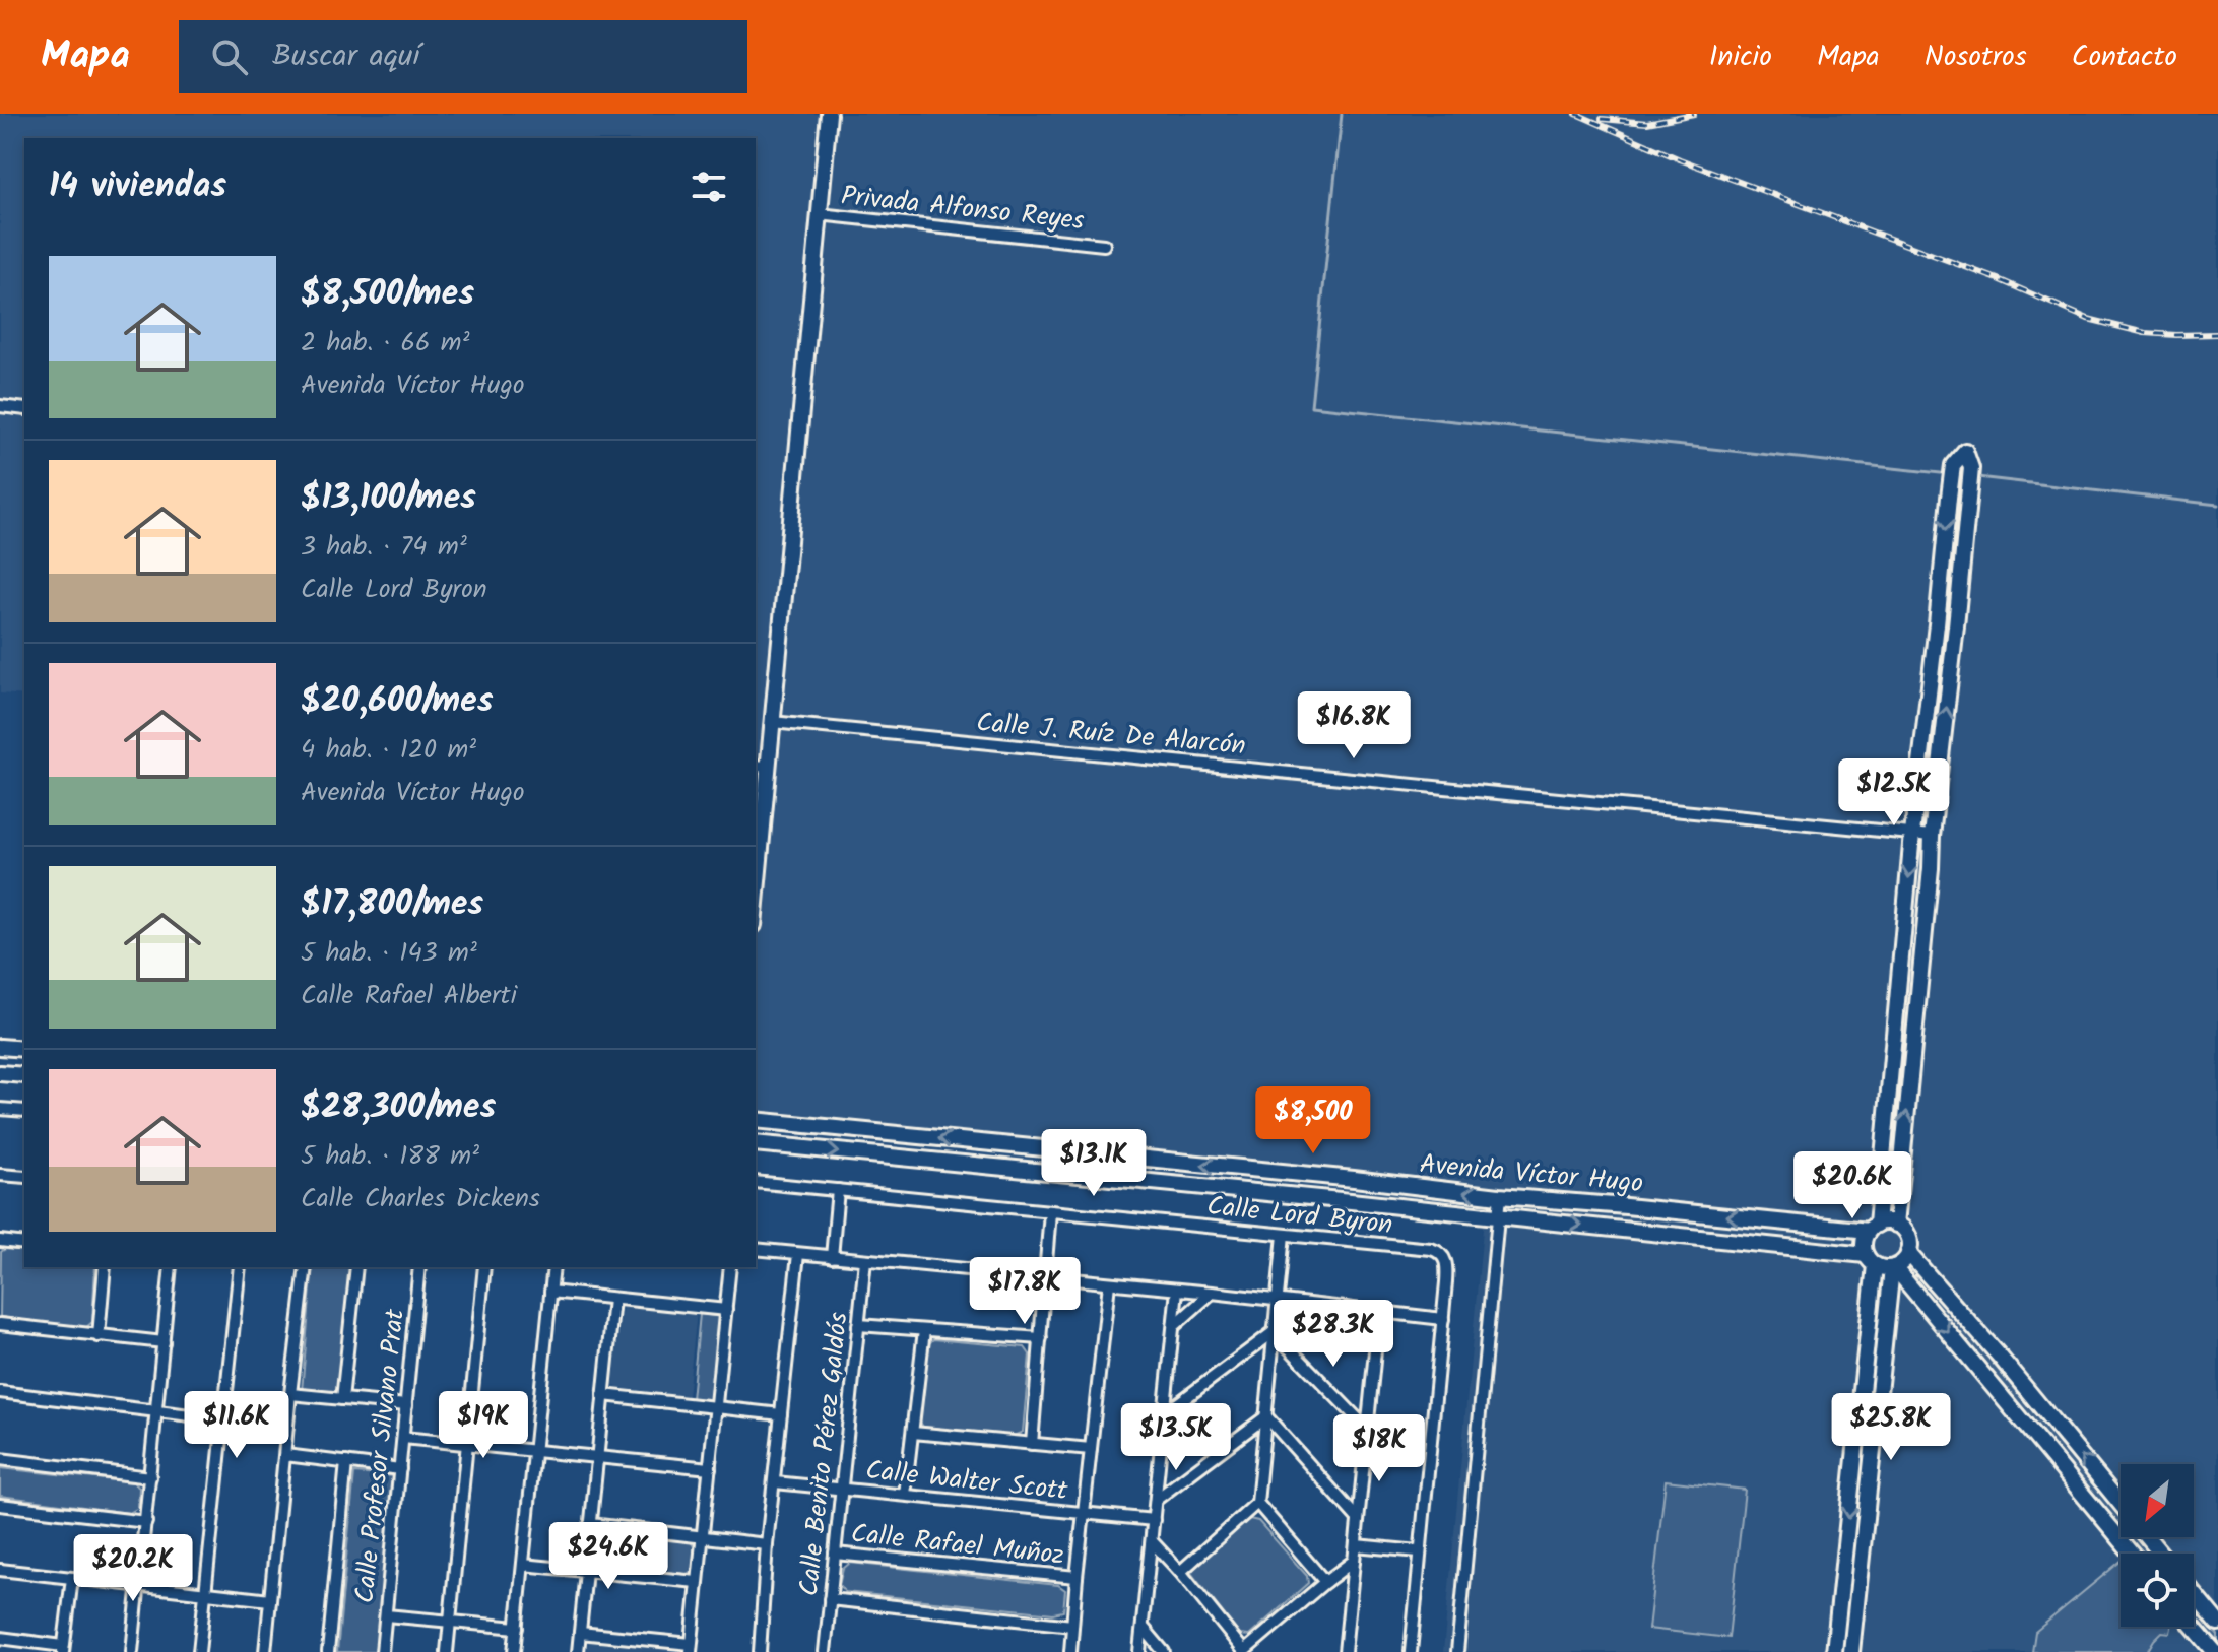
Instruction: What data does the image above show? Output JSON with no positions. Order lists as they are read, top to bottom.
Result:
{
  "streets": {
    "street": [
      "Privada Alfonso Reyes",
      "Calle J. Ruíz De Alarcón",
      "Avenida Víctor Hugo",
      "Calle Lord Byron",
      "Calle Benito Pérez Galdós",
      "Calle Profesor Silvano Prat",
      "Calle Walter Scott",
      "Calle Rafael Muñoz"
    ]
  },
  "crossings": [
    ["Calle Benito Pérez Galdós", "Calle Walter Scott"],
    ["Calle Benito Pérez Galdós", "Calle Rafael Muñoz"]
  ],
  "north": "bottom left",
  "page": {
    "header": "Mapa",
    "search": "Buscar aquí",
    "nav": [
      "Inicio",
      "Mapa",
      "Nosotros",
      "Contacto"
    ],
    "heading": "14 viviendas",
    "list": [
      {
        "name": "$8,500/mes",
        "note": "2 hab. · 66 m² · Avenida Víctor Hugo"
      },
      {
        "name": "$13,100/mes",
        "note": "3 hab. · 74 m² · Calle Lord Byron"
      },
      {
        "name": "$20,600/mes",
        "note": "4 hab. · 120 m² · Avenida Víctor Hugo"
      },
      {
        "name": "$17,800/mes",
        "note": "5 hab. · 143 m² · Calle Rafael Alberti"
      },
      {
        "name": "$28,300/mes",
        "note": "5 hab. · 188 m² · Calle Charles Dickens"
      }
    ],
    "price": [
      "$16.8K",
      "$12.5K",
      "$8,500",
      "$13.1K",
      "$20.6K",
      "$17.8K",
      "$28.3K",
      "$11.6K",
      "$19K",
      "$25.8K",
      "$13.5K",
      "$18K",
      "$24.6K",
      "$20.2K"
    ]
  }
}
